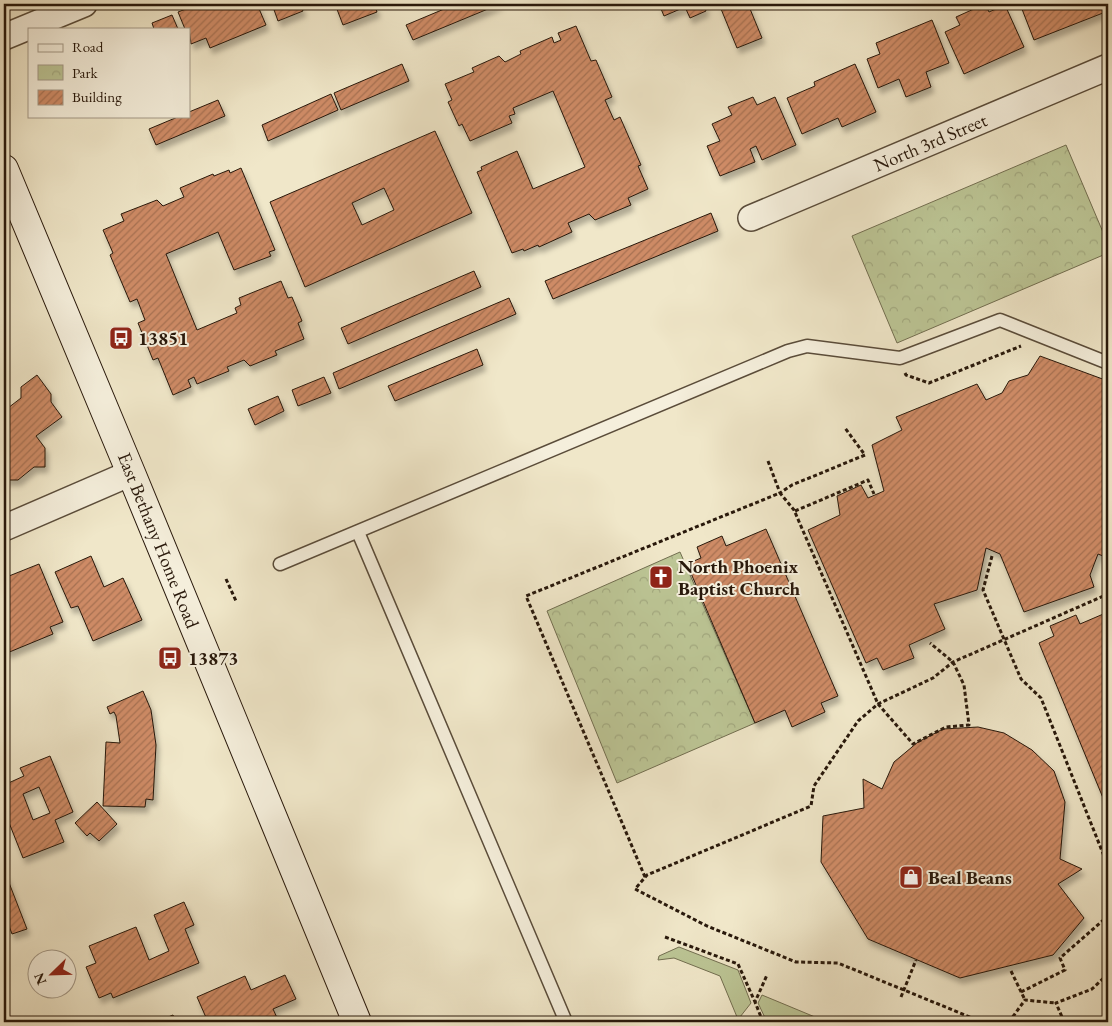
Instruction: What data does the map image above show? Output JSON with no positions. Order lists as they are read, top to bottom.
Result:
{
  "streets": {
    "main road": ["East Bethany Home Road"],
    "street": ["North 3rd Street"]
  },
  "places": {
    "bus stop": ["13851", "13873"],
    "church": ["North Phoenix Baptist Church"],
    "shop": ["Beal Beans"]
  },
  "legend": ["Road", "Park", "Building"],
  "north": "bottom left"
}
